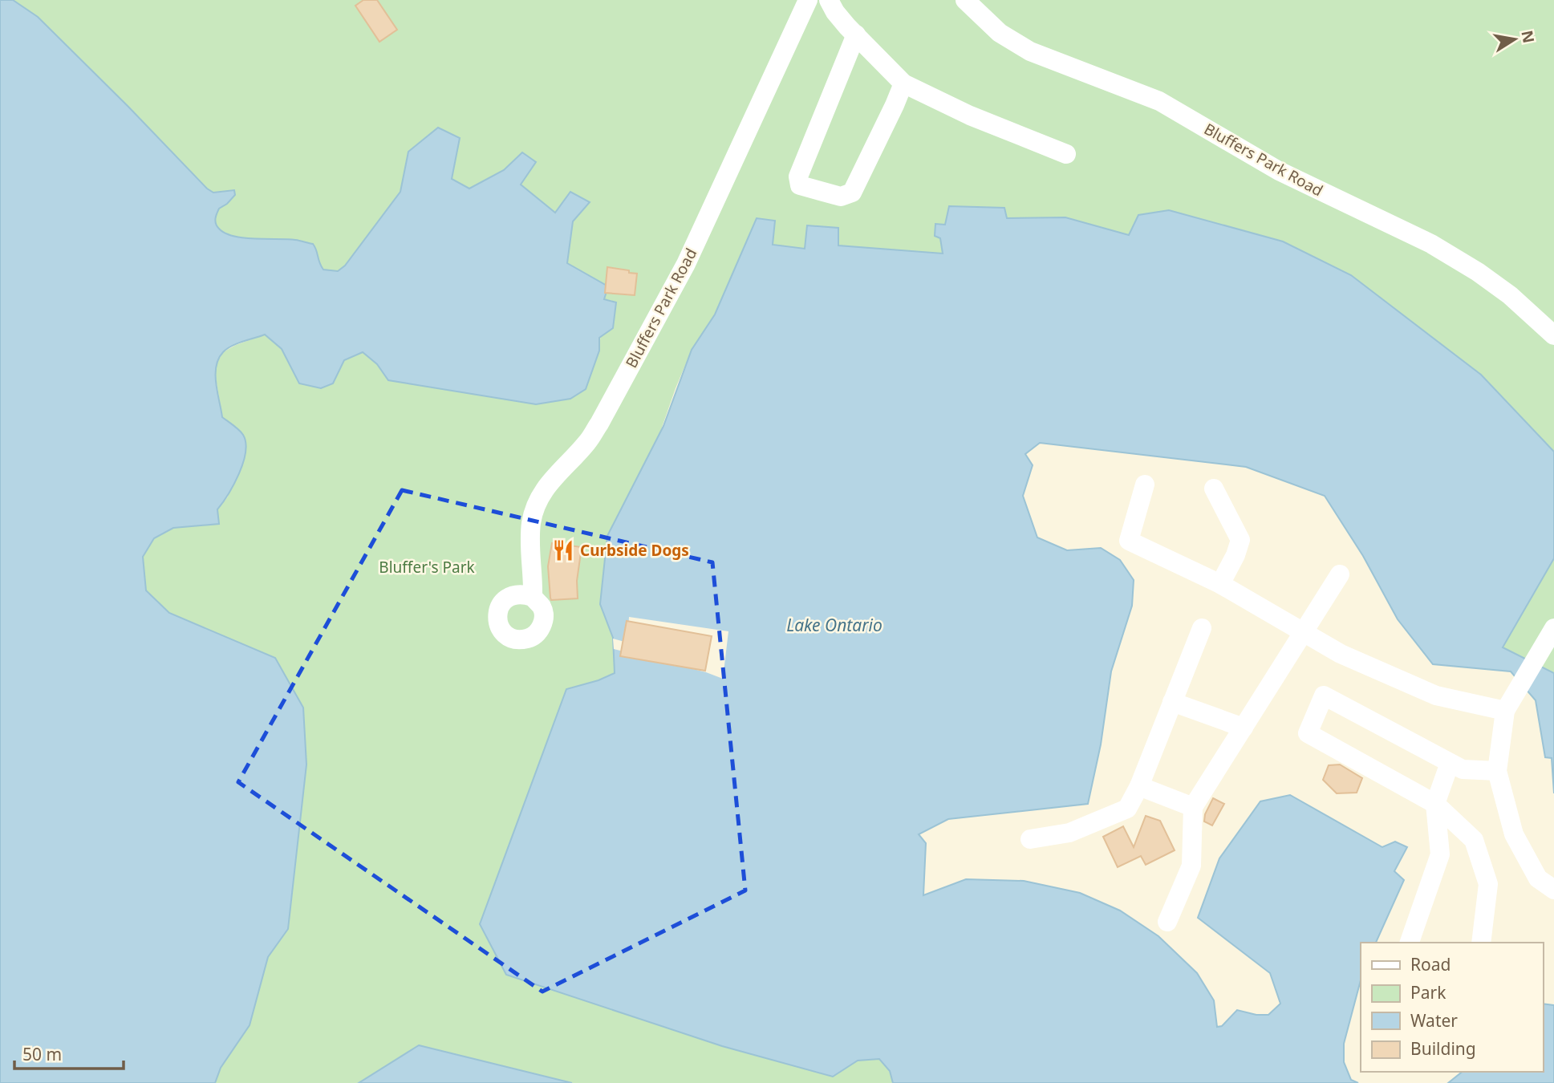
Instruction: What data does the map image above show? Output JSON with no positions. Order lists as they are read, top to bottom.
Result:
{
  "streets": {
    "street": ["Bluffers Park Road"]
  },
  "water": ["Lake Ontario"],
  "parks": ["Bluffer's Park"],
  "places": {
    "restaurant": ["Curbside Dogs"]
  },
  "legend": [
    "Road",
    "Park",
    "Water",
    "Building"
  ],
  "scale_bar": "50 m",
  "north": "right"
}
